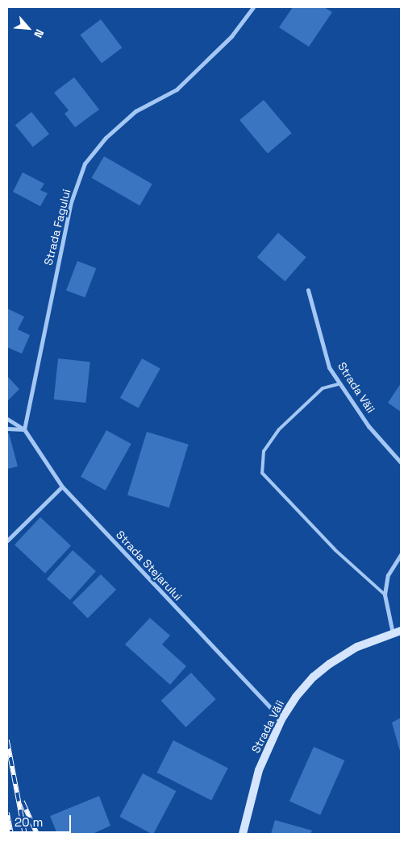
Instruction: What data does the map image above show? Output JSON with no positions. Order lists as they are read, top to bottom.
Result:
{
  "streets": {
    "main road": ["Strada Văii"],
    "street": ["Strada Fagului", "Strada Stejarului"]
  },
  "crossings": [
    ["Strada Fagului", "Strada Stejarului"],
    ["Strada Văii", "Strada Stejarului"]
  ],
  "scale_bar": "20 m",
  "north": "bottom right"
}
